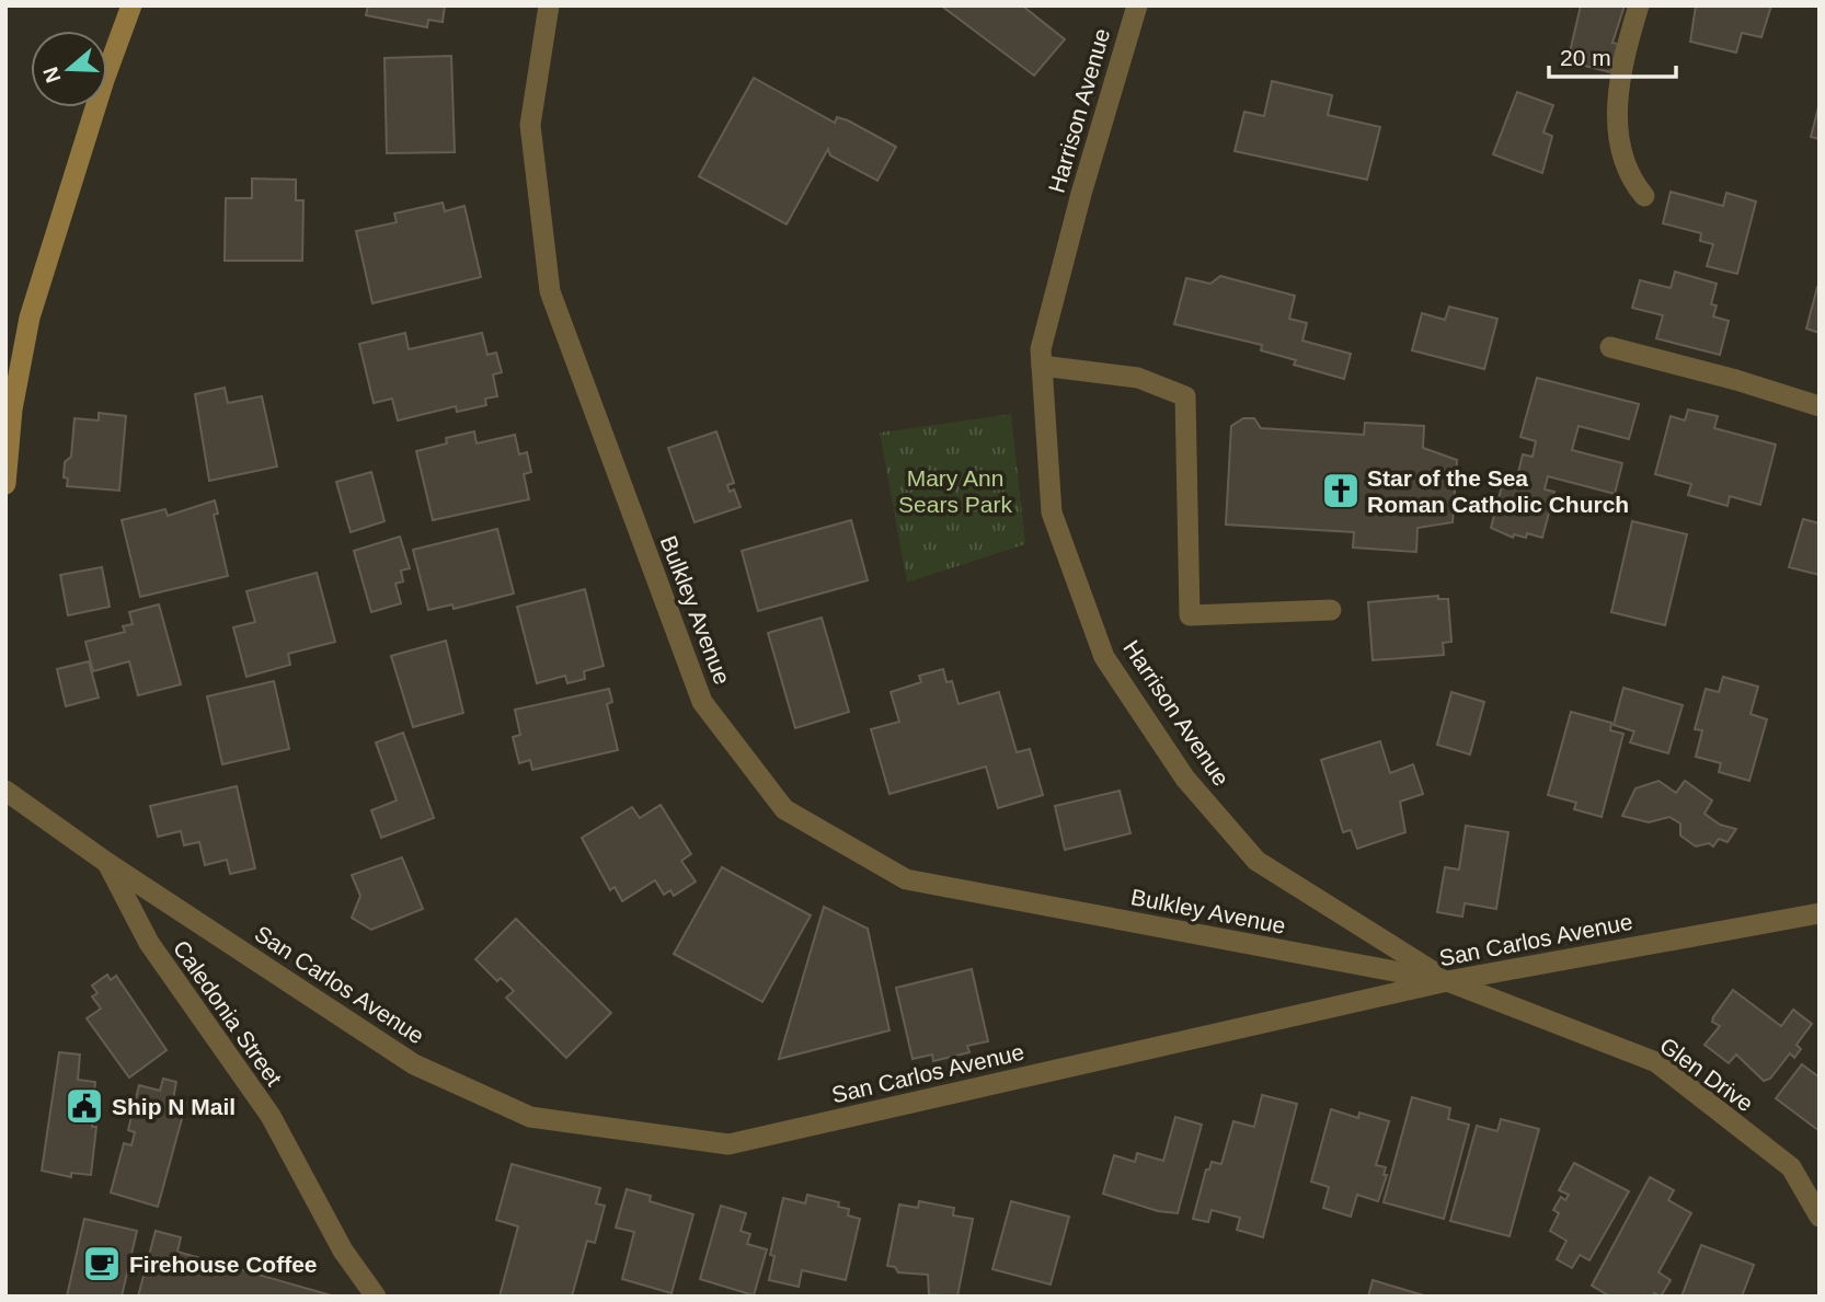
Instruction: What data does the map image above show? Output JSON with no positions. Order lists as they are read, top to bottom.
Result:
{
  "streets": {
    "street": [
      "Harrison Avenue",
      "Bulkley Avenue",
      "San Carlos Avenue",
      "Caledonia Street",
      "Glen Drive"
    ]
  },
  "crossings": [
    ["Harrison Avenue", "Bulkley Avenue"],
    ["Harrison Avenue", "San Carlos Avenue"],
    ["Harrison Avenue", "Glen Drive"],
    ["Bulkley Avenue", "San Carlos Avenue"],
    ["Bulkley Avenue", "Glen Drive"],
    ["San Carlos Avenue", "Caledonia Street"],
    ["San Carlos Avenue", "Glen Drive"]
  ],
  "parks": ["Mary Ann Sears Park"],
  "places": {
    "church": ["Star of the Sea Roman Catholic Church"],
    "public building": ["Ship N Mail"],
    "cafe": ["Firehouse Coffee"]
  },
  "scale_bar": "20 m",
  "north": "left"
}
